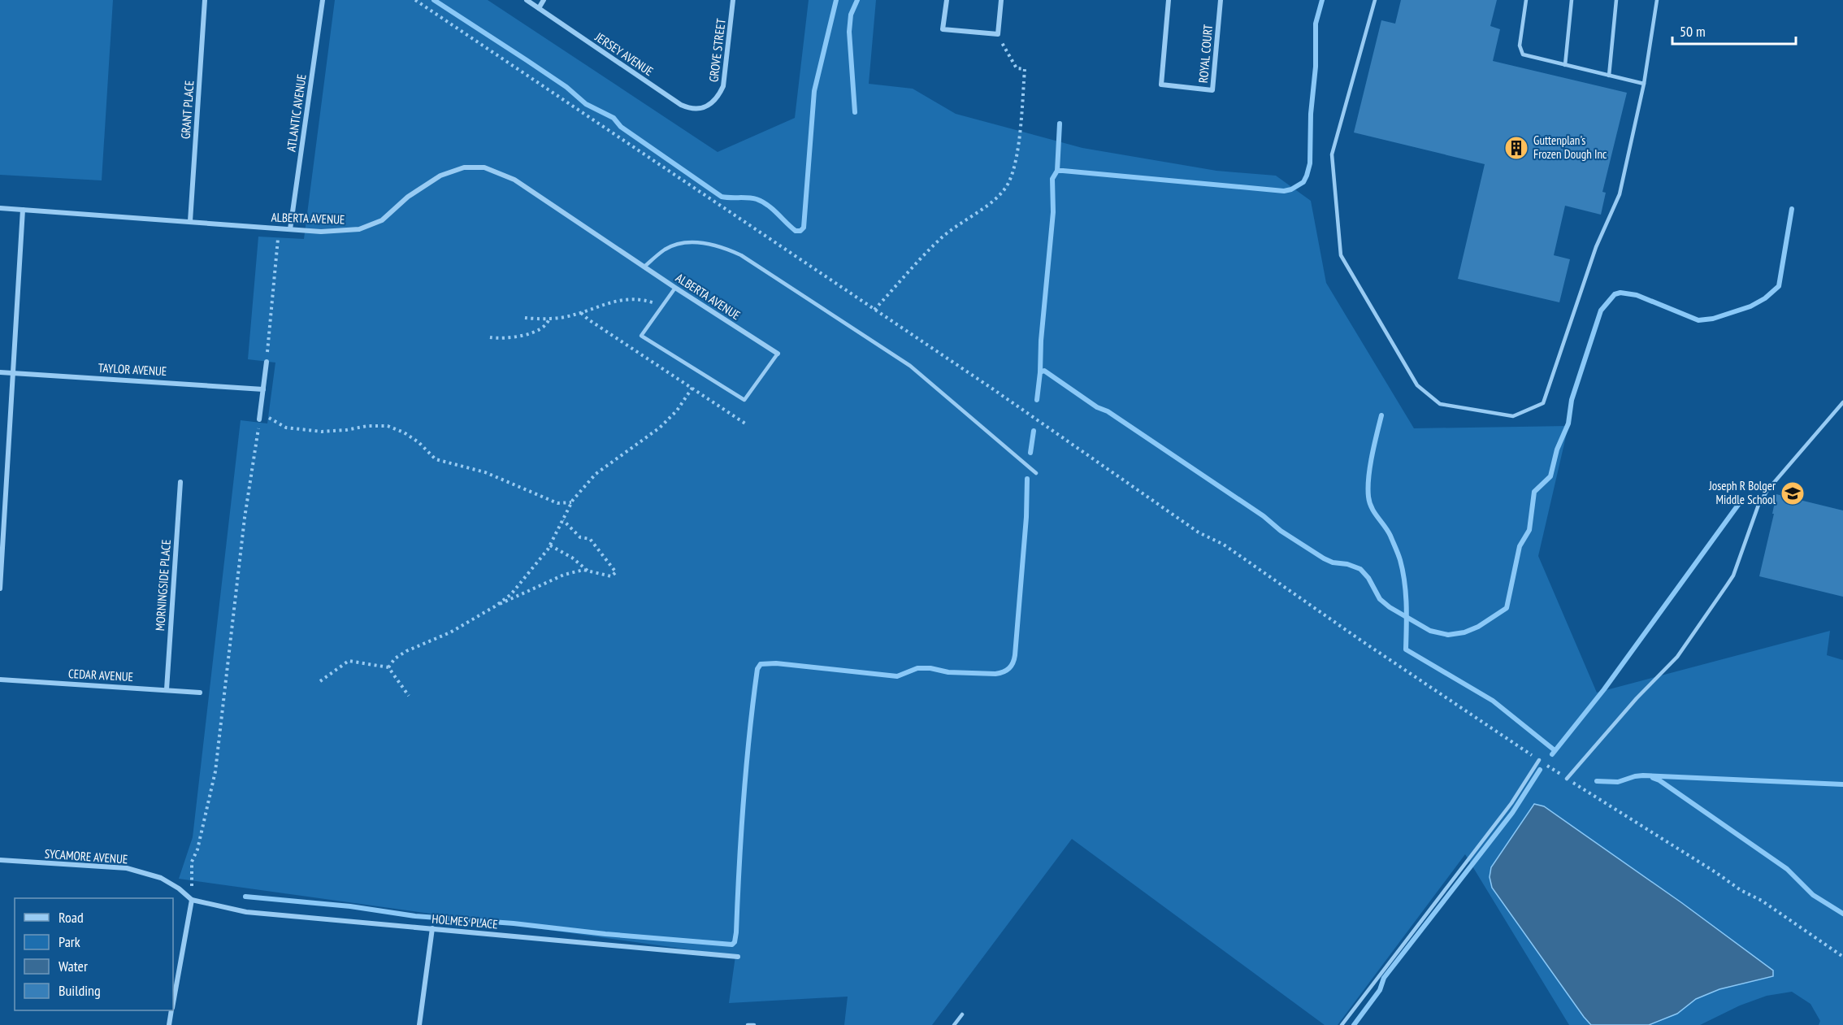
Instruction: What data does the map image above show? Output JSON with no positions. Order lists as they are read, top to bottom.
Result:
{
  "streets": {
    "street": [
      "GROVE STREET",
      "ROYAL COURT",
      "JERSEY AVENUE",
      "GRANT PLACE",
      "ATLANTIC AVENUE",
      "ALBERTA AVENUE",
      "TAYLOR AVENUE",
      "MORNINGSIDE PLACE",
      "CEDAR AVENUE",
      "SYCAMORE AVENUE",
      "HOLMES PLACE"
    ]
  },
  "crossings": [
    ["GROVE STREET", "JERSEY AVENUE"],
    ["GRANT PLACE", "ALBERTA AVENUE"],
    ["ATLANTIC AVENUE", "ALBERTA AVENUE"],
    ["MORNINGSIDE PLACE", "CEDAR AVENUE"],
    ["SYCAMORE AVENUE", "HOLMES PLACE"]
  ],
  "places": {
    "building": ["Guttenplan's Frozen Dough Inc"],
    "school or university": ["Joseph R Bolger Middle School"]
  },
  "legend": [
    "Road",
    "Park",
    "Water",
    "Building"
  ],
  "scale_bar": "50 m"
}
